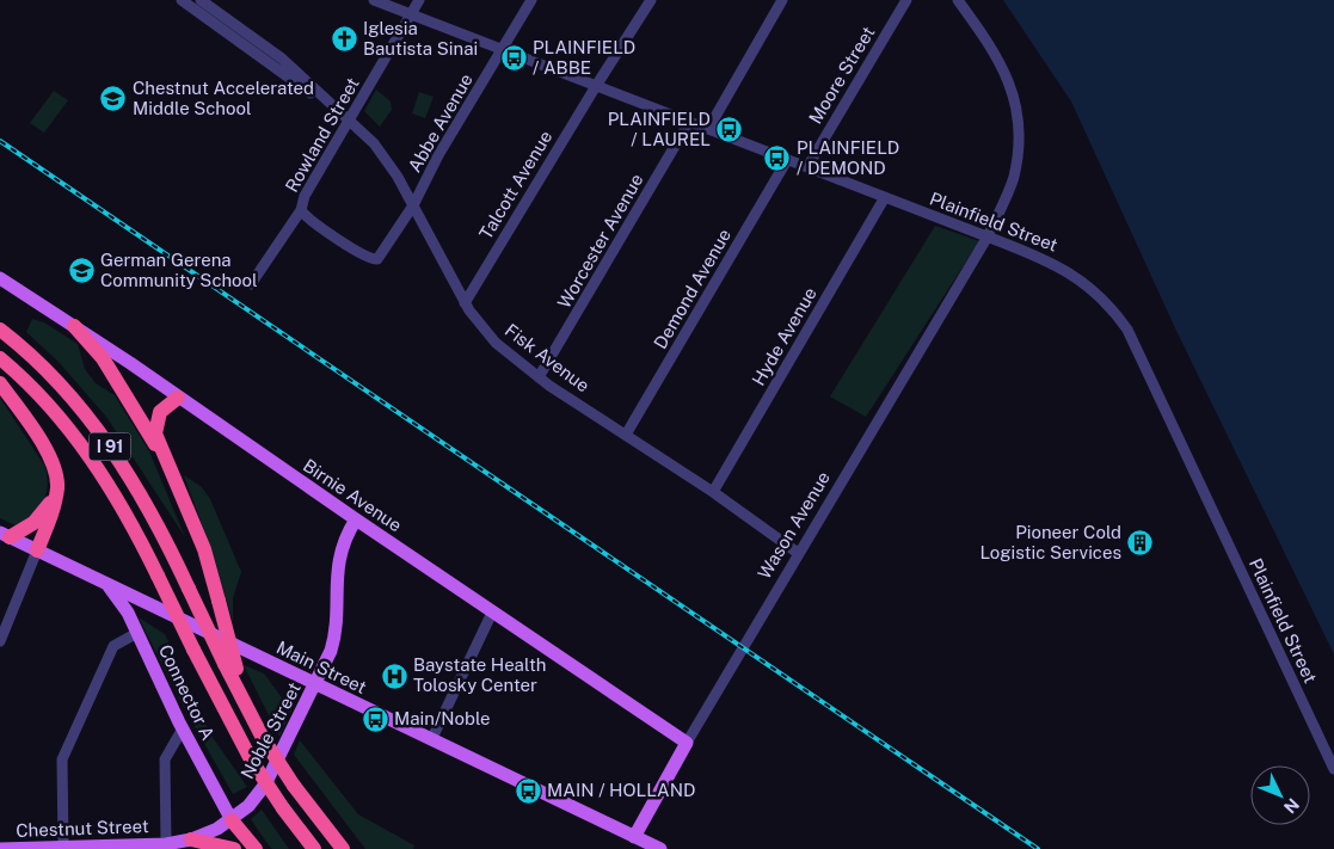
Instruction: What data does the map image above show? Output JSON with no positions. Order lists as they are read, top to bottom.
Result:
{
  "streets": {
    "highway": ["I 91"],
    "main road": [
      "Birnie Avenue",
      "Wason Avenue",
      "Main Street",
      "Connector A",
      "Noble Street",
      "Chestnut Street"
    ],
    "street": [
      "Moore Street",
      "Abbe Avenue",
      "Rowland Street",
      "Talcott Avenue",
      "Plainfield Street",
      "Worcester Avenue",
      "Demond Avenue",
      "Hyde Avenue",
      "Fisk Avenue"
    ]
  },
  "crossings": [
    ["Moore Street", "Plainfield Street"],
    ["Abbe Avenue", "Rowland Street"],
    ["Abbe Avenue", "Plainfield Street"],
    ["Abbe Avenue", "Fisk Avenue"],
    ["Rowland Street", "Plainfield Street"],
    ["Rowland Street", "Fisk Avenue"],
    ["Talcott Avenue", "Plainfield Street"],
    ["Talcott Avenue", "Fisk Avenue"],
    ["Plainfield Street", "Worcester Avenue"],
    ["Plainfield Street", "Demond Avenue"],
    ["Plainfield Street", "Hyde Avenue"],
    ["Plainfield Street", "Wason Avenue"],
    ["Worcester Avenue", "Fisk Avenue"],
    ["Demond Avenue", "Fisk Avenue"],
    ["Hyde Avenue", "Fisk Avenue"],
    ["Fisk Avenue", "Wason Avenue"],
    ["Birnie Avenue", "Wason Avenue"],
    ["Birnie Avenue", "Noble Street"],
    ["Wason Avenue", "Main Street"],
    ["Main Street", "Connector A"],
    ["Main Street", "Noble Street"],
    ["Connector A", "Noble Street"],
    ["Noble Street", "Chestnut Street"]
  ],
  "places": {
    "church": ["Iglesia Bautista Sinai"],
    "bus stop": [
      "PLAINFIELD / ABBE",
      "PLAINFIELD / LAUREL",
      "PLAINFIELD / DEMOND",
      "Main/Noble",
      "MAIN / HOLLAND"
    ],
    "school or university": ["Chestnut Accelerated Middle School", "German Gerena Community School"],
    "building": ["Pioneer Cold Logistic Services"],
    "hospital": ["Baystate Health Tolosky Center"]
  },
  "north": "bottom right"
}
